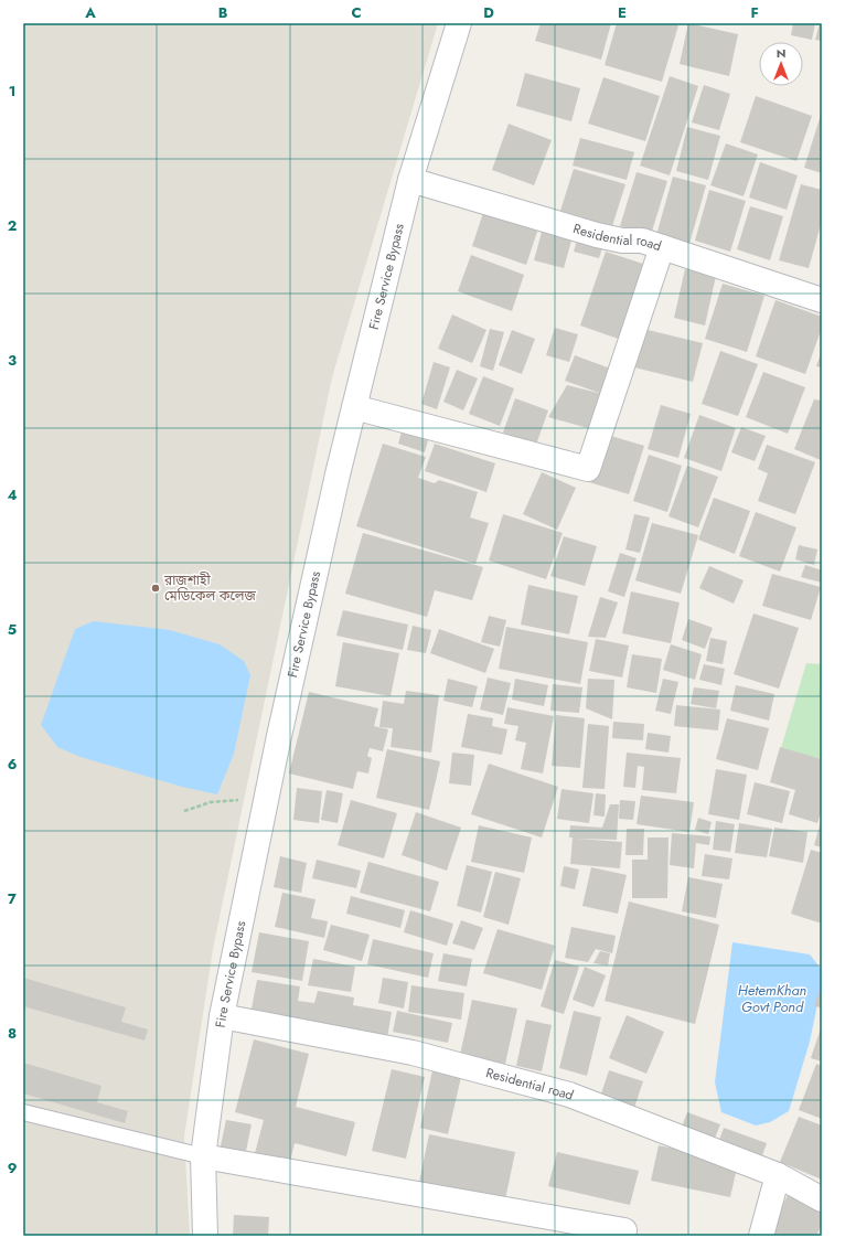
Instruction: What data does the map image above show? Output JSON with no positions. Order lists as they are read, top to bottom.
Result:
{
  "streets": {
    "street": ["Residential road", "Fire Service Bypass"]
  },
  "crossings": [
    ["Residential road", "Fire Service Bypass"]
  ],
  "water": ["HetemKhan Govt Pond"],
  "places": ["রাজশাহী মেডিকেল কলেজ"],
  "north": "top",
  "grid": {
    "columns": [
      "A",
      "B",
      "C",
      "D",
      "E",
      "F"
    ],
    "rows": [
      "1",
      "2",
      "3",
      "4",
      "5",
      "6",
      "7",
      "8",
      "9"
    ]
  }
}
